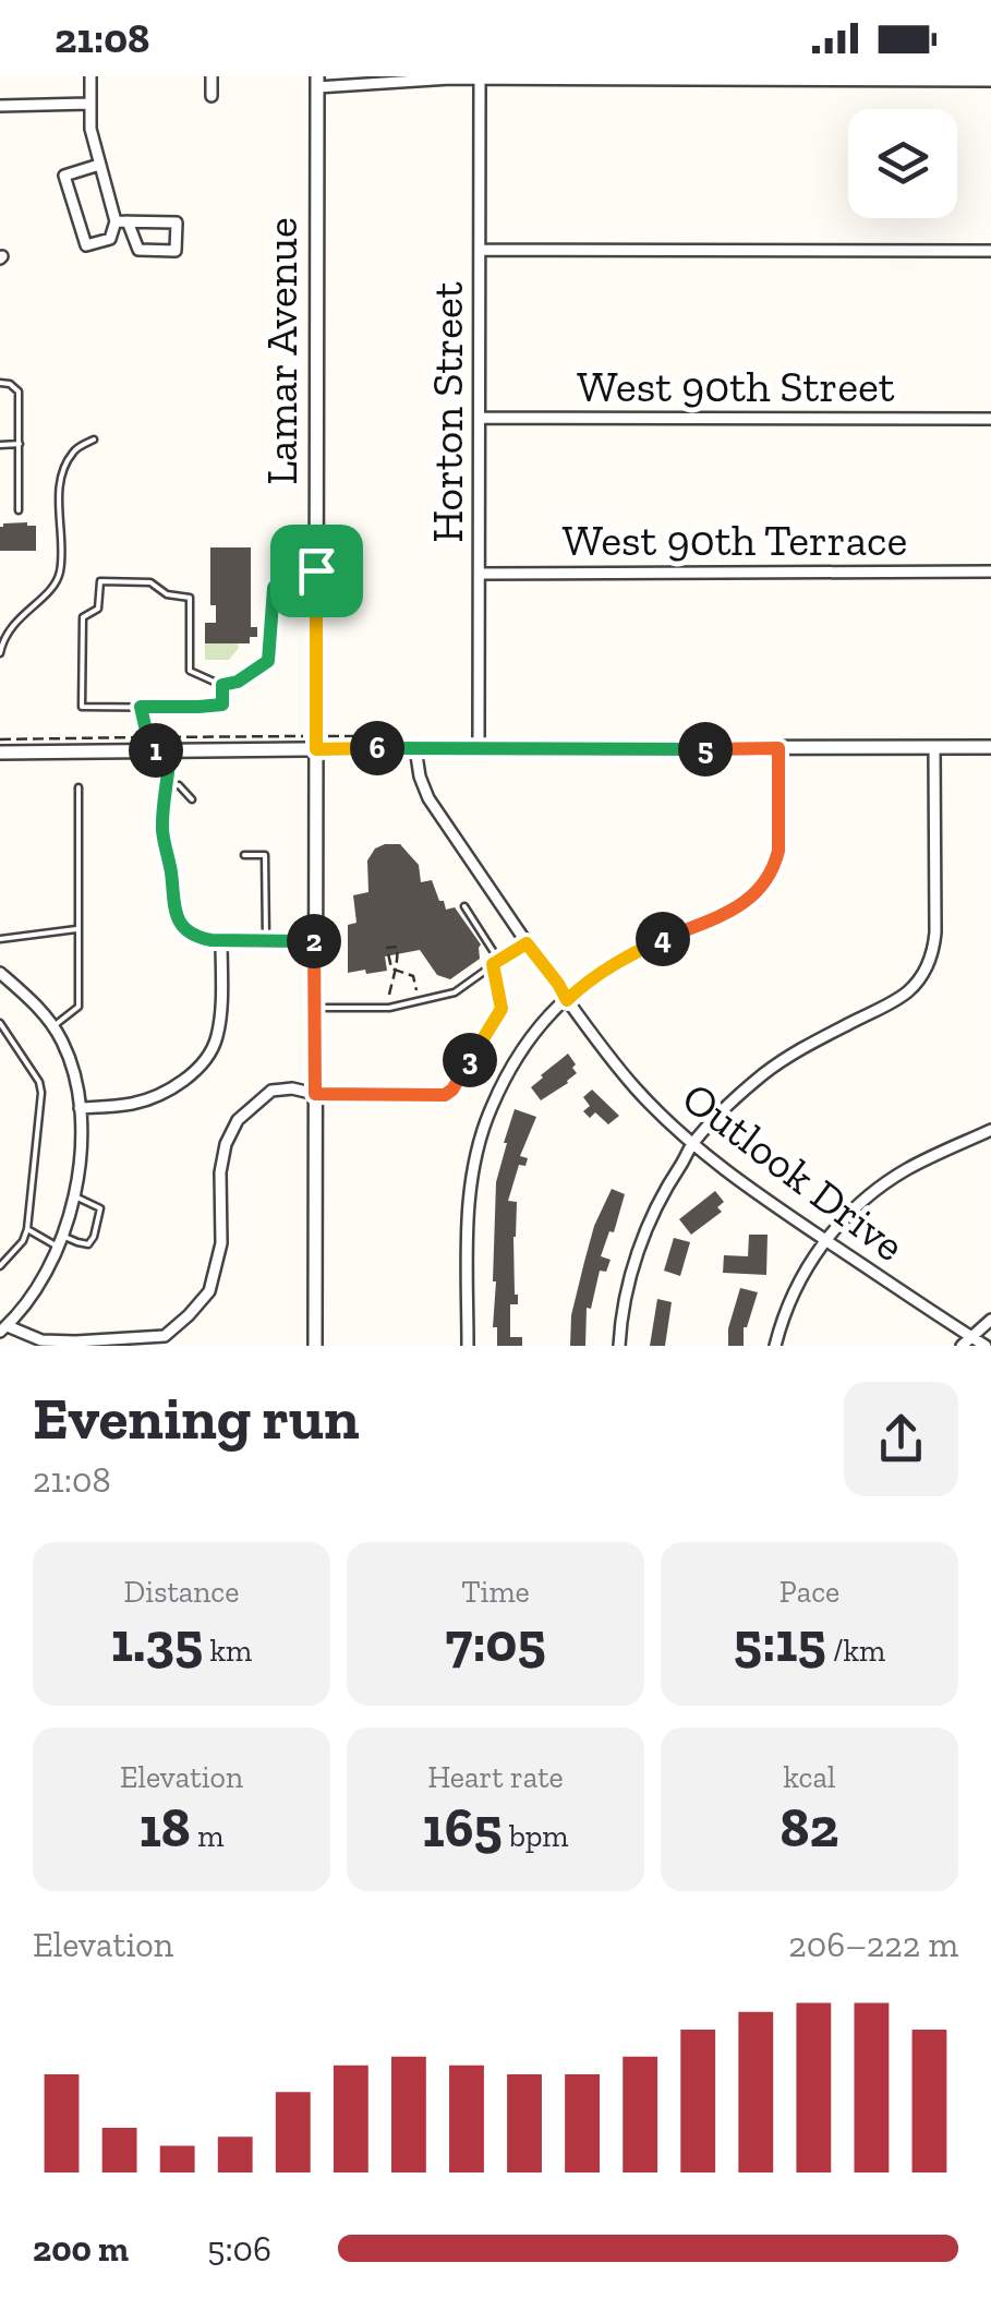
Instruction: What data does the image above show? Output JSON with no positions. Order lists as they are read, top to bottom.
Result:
{
  "streets": {
    "street": [
      "Lamar Avenue",
      "West 90th Street",
      "Horton Street",
      "West 90th Terrace",
      "Outlook Drive"
    ]
  },
  "crossings": [
    ["West 90th Street", "Horton Street"],
    ["Horton Street", "West 90th Terrace"]
  ],
  "page": {
    "status": "21:08",
    "pins": [
      "6",
      "5",
      "1",
      "4",
      "2",
      "3"
    ],
    "heading": ["Evening run", "21:08"],
    "stats": [
      ["Distance", "1.35 km"],
      ["Time", "7:05"],
      ["Pace", "5:15 /km"],
      ["Elevation", "18 m"],
      ["Heart rate", "165 bpm"],
      ["kcal", "82"]
    ],
    "chart": ["Elevation", "206–222 m"],
    "list": [
      {
        "name": "200 m",
        "note": "5:06"
      }
    ]
  }
}
